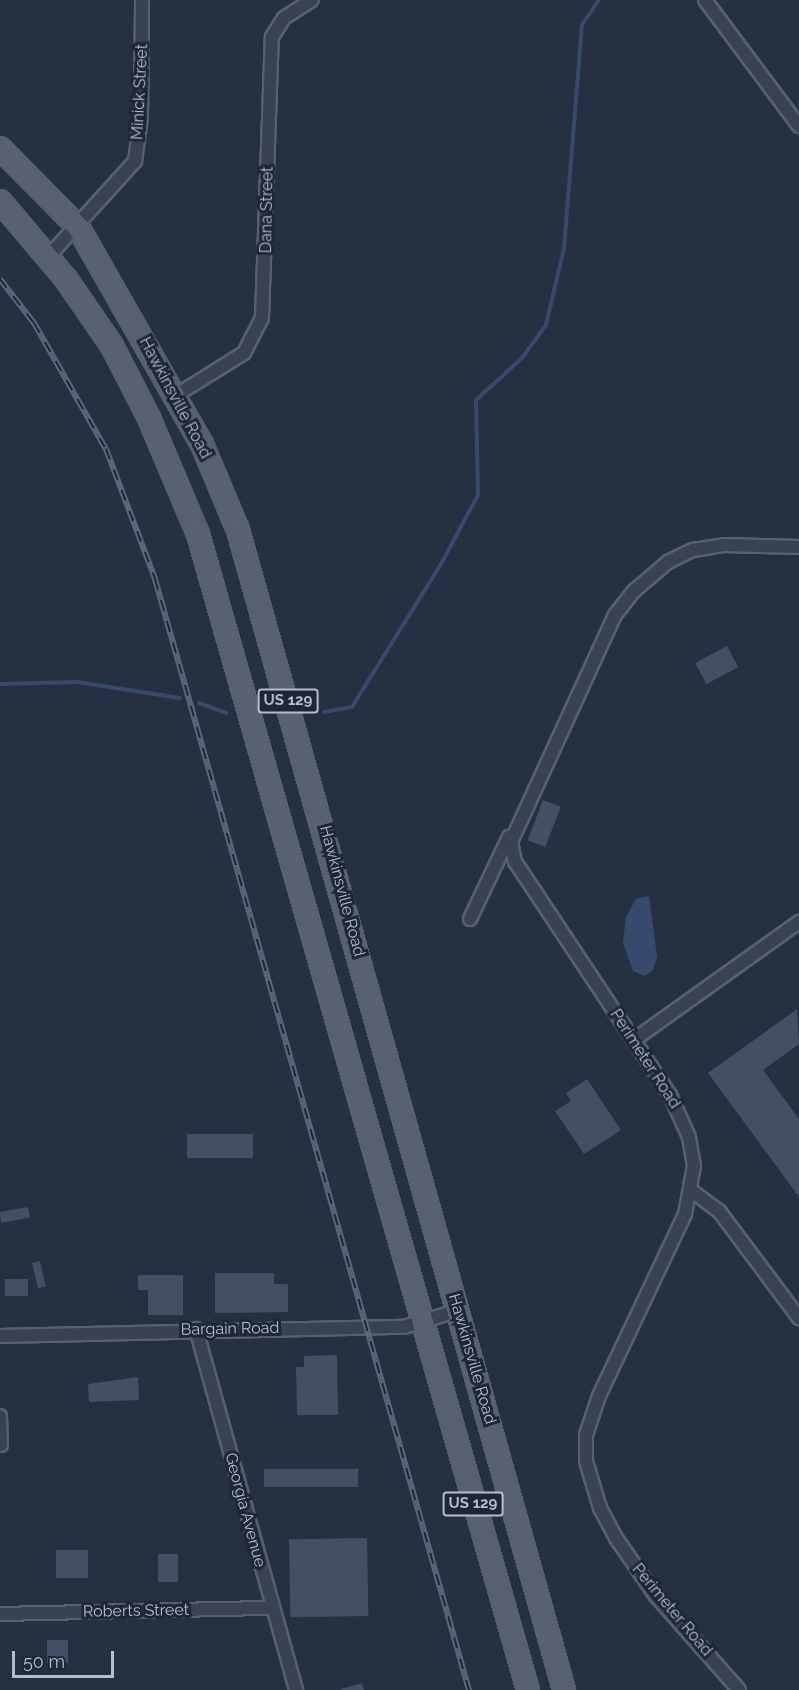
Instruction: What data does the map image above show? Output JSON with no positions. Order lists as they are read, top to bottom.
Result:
{
  "streets": {
    "main road": ["Hawkinsville Road", "US 129"],
    "street": [
      "Minick Street",
      "Dana Street",
      "Perimeter Road",
      "Bargain Road",
      "Georgia Avenue",
      "Roberts Street"
    ]
  },
  "crossings": [
    ["Minick Street", "Hawkinsville Road"],
    ["Dana Street", "Hawkinsville Road"],
    ["Hawkinsville Road", "Bargain Road"],
    ["Bargain Road", "Georgia Avenue"],
    ["Georgia Avenue", "Roberts Street"]
  ],
  "scale_bar": "50 m"
}
